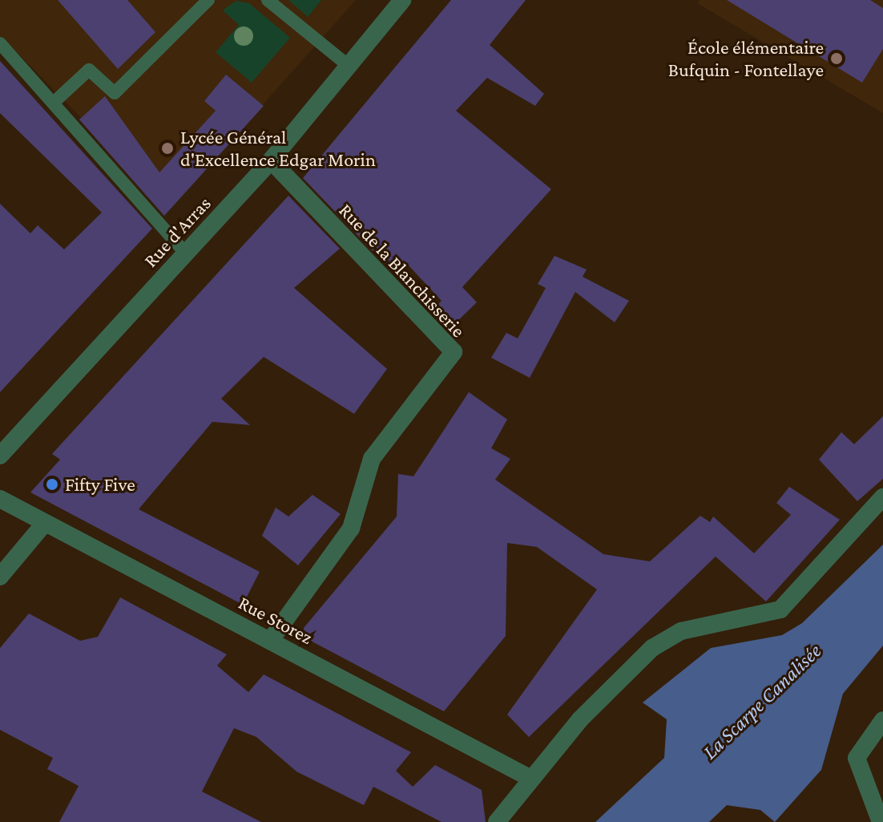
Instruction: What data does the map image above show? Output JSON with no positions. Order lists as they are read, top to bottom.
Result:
{
  "streets": {
    "street": ["Rue d'Arras", "Rue de la Blanchisserie", "Rue Storez"]
  },
  "crossings": [
    ["Rue d'Arras", "Rue de la Blanchisserie"],
    ["Rue de la Blanchisserie", "Rue Storez"]
  ],
  "water": ["La Scarpe Canalisée"],
  "places": ["École élémentaire Bufquin - Fontellaye", "Lycée Général d'Excellence Edgar Morin", "Fifty Five"]
}
